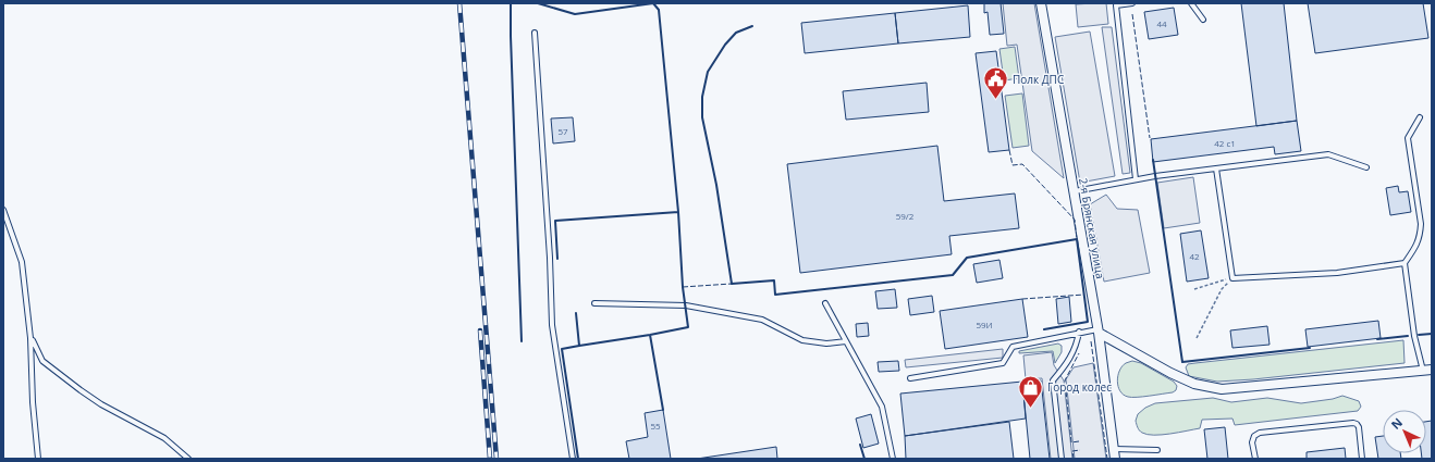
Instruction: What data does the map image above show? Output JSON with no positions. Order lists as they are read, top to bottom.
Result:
{
  "streets": {
    "street": ["2-я Брянская улица"]
  },
  "places": {
    "public building": ["Полк ДПС"],
    "shop": ["Город колес"]
  },
  "house_numbers": [
    "44",
    "57",
    "42 с1",
    "59/2",
    "42",
    "59И",
    "55"
  ],
  "north": "top left"
}
